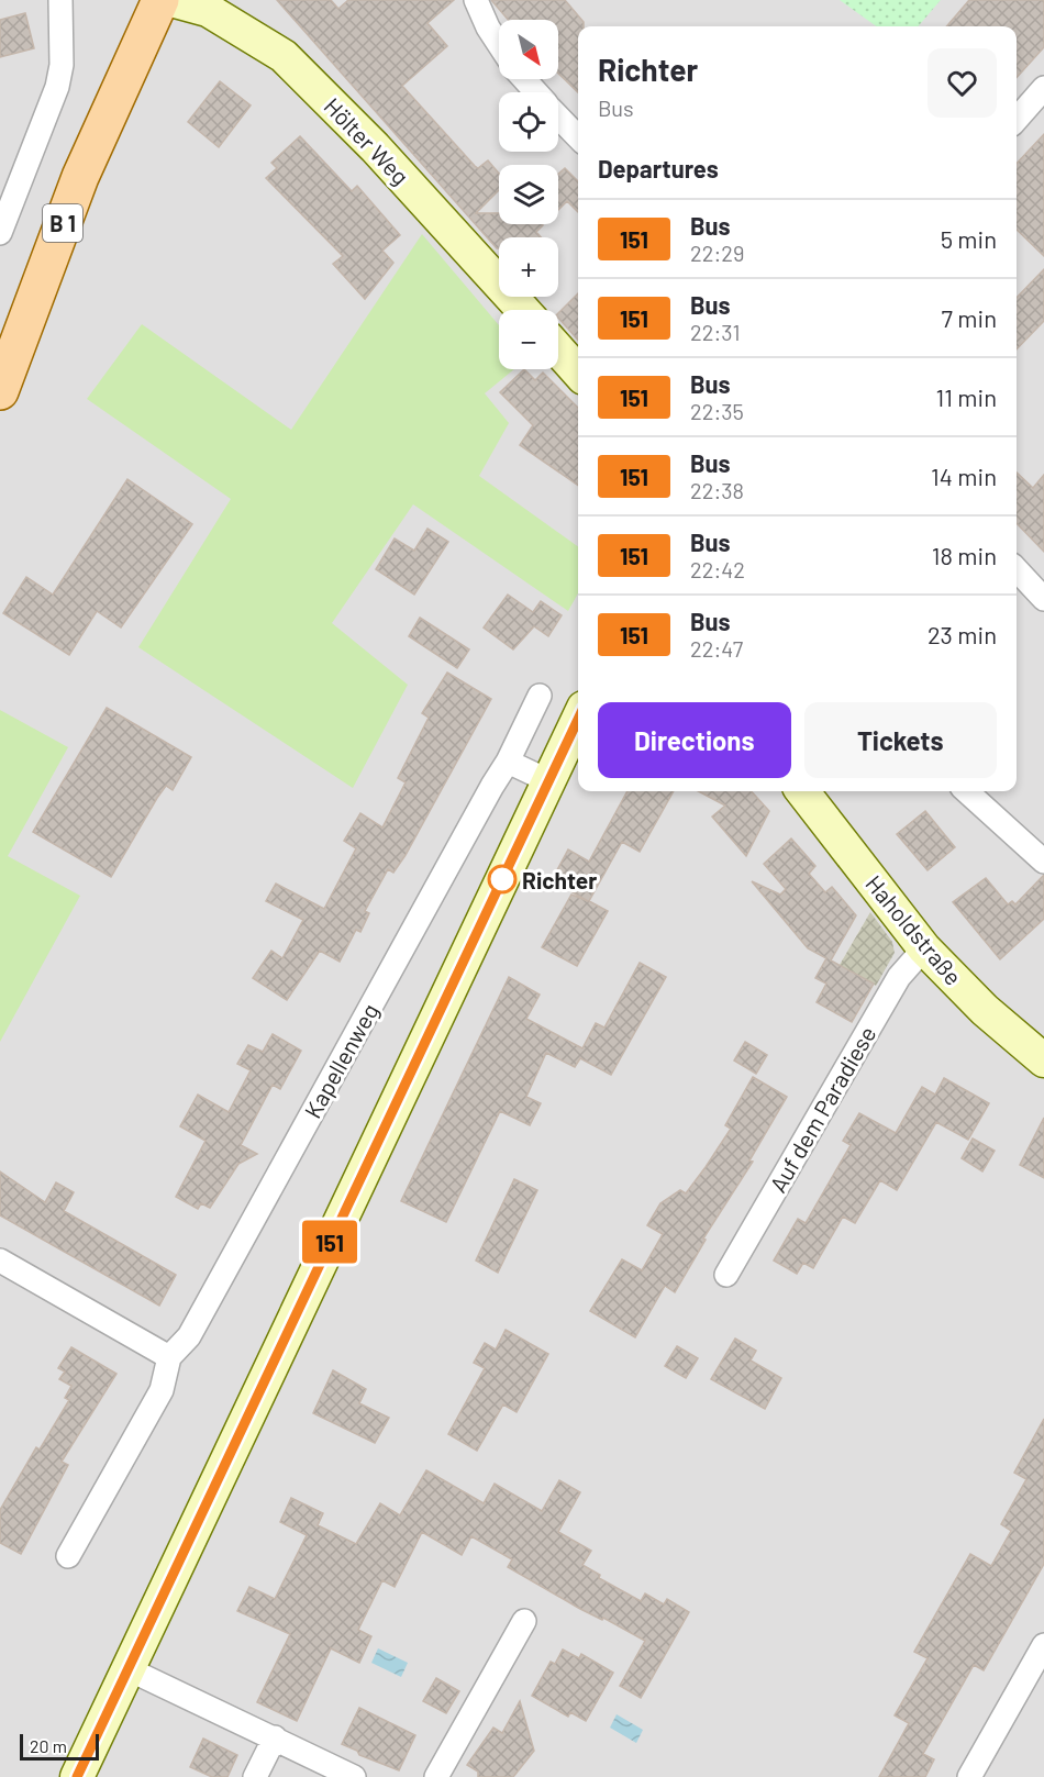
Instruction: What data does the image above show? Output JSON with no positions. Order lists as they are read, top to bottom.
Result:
{
  "streets": {
    "main road": ["Hölter Weg", "B 1", "Haholdstraße"],
    "street": ["Kapellenweg", "Auf dem Paradiese"]
  },
  "crossings": [
    ["Haholdstraße", "Auf dem Paradiese"]
  ],
  "places": ["Richter"],
  "lines": ["bus line 151"],
  "scale_bar": "20 m",
  "north": "bottom right",
  "page": {
    "on_map": "151",
    "map_buttons": ["+", "−"],
    "heading": [
      ["Richter", "Bus"],
      "Departures"
    ],
    "list": [
      {
        "mark": "151",
        "name": "Bus",
        "note": "22:29",
        "value": "5 min"
      },
      {
        "mark": "151",
        "name": "Bus",
        "note": "22:31",
        "value": "7 min"
      },
      {
        "mark": "151",
        "name": "Bus",
        "note": "22:35",
        "value": "11 min"
      },
      {
        "mark": "151",
        "name": "Bus",
        "note": "22:38",
        "value": "14 min"
      },
      {
        "mark": "151",
        "name": "Bus",
        "note": "22:42",
        "value": "18 min"
      },
      {
        "mark": "151",
        "name": "Bus",
        "note": "22:47",
        "value": "23 min"
      }
    ],
    "buttons": ["Directions", "Tickets"],
    "scale": "20 m"
  }
}
